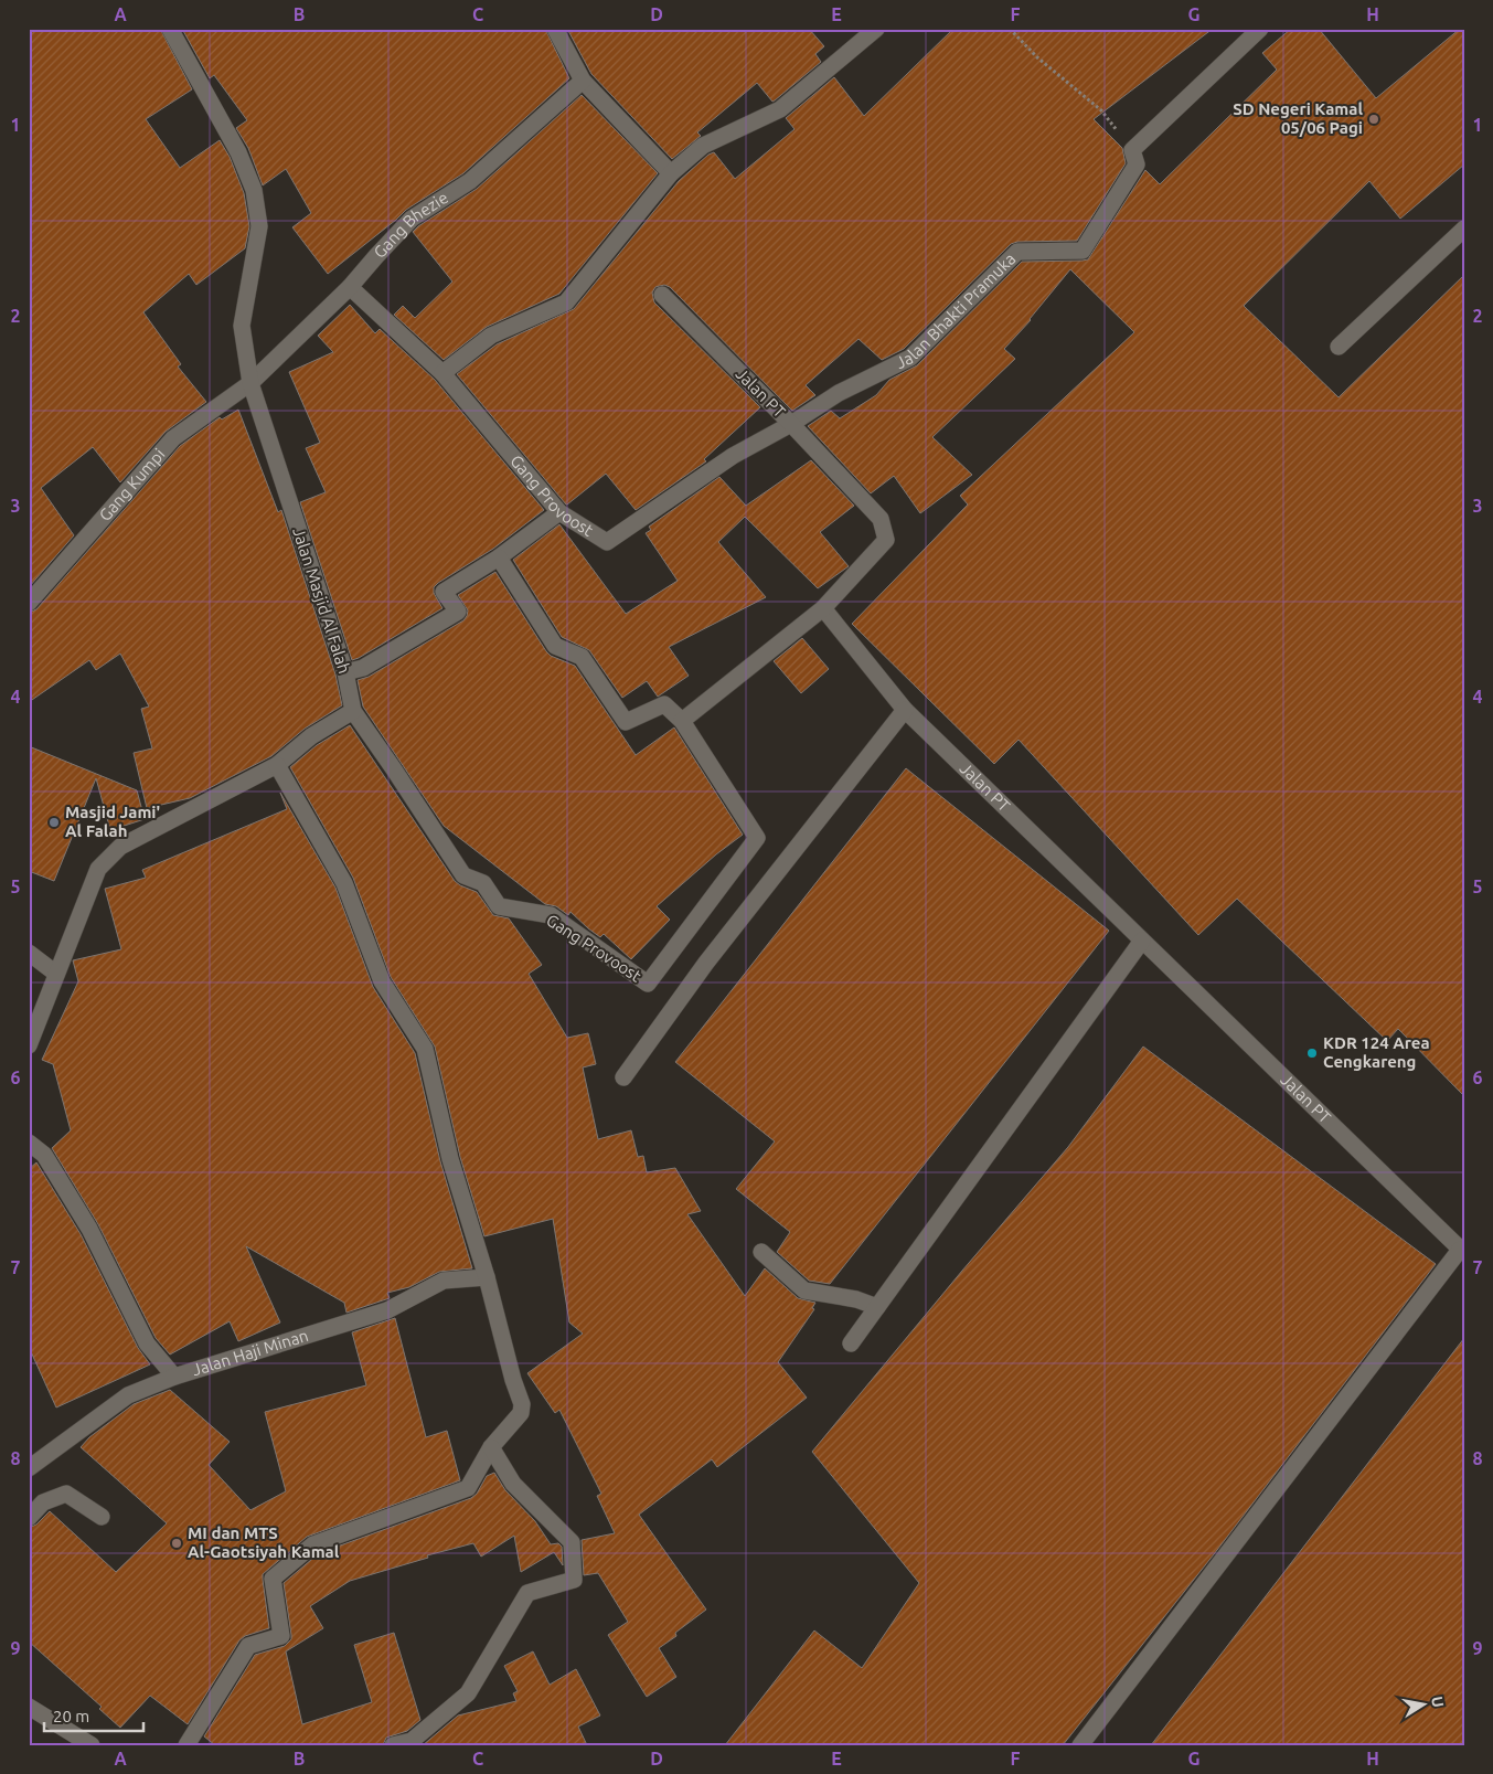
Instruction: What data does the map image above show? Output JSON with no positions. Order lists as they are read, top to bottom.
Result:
{
  "streets": {
    "street": [
      "Gang Bhezie",
      "Jalan Bhakti Pramuka",
      "Jalan PT",
      "Gang Kumpi",
      "Gang Provoost",
      "Jalan Masjid Al Falah",
      "Jalan Haji Minan"
    ]
  },
  "crossings": [
    ["Gang Bhezie", "Gang Kumpi"],
    ["Gang Bhezie", "Gang Provoost"],
    ["Gang Bhezie", "Jalan Masjid Al Falah"],
    ["Jalan Bhakti Pramuka", "Jalan PT"],
    ["Jalan Bhakti Pramuka", "Gang Provoost"],
    ["Jalan PT", "Gang Provoost"],
    ["Gang Kumpi", "Jalan Masjid Al Falah"],
    ["Gang Provoost", "Jalan Masjid Al Falah"]
  ],
  "places": [
    "SD Negeri Kamal 05/06 Pagi",
    "Masjid Jami' Al Falah",
    "KDR 124 Area Cengkareng",
    "MI dan MTS Al-Gaotsiyah Kamal"
  ],
  "scale_bar": "20 m",
  "north": "right",
  "grid": {
    "columns": [
      "A",
      "B",
      "C",
      "D",
      "E",
      "F",
      "G",
      "H"
    ],
    "rows": [
      "1",
      "2",
      "3",
      "4",
      "5",
      "6",
      "7",
      "8",
      "9"
    ]
  }
}
